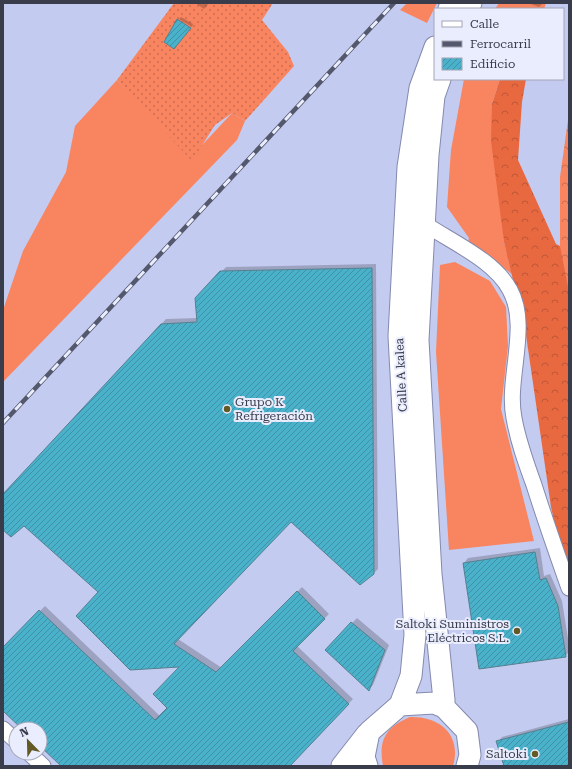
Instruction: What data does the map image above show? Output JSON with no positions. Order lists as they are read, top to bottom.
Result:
{
  "streets": {
    "main road": ["Calle A kalea"]
  },
  "places": ["Grupo K Refrigeración", "Saltoki Suministros Eléctricos S.L.", "Saltoki"],
  "legend": ["Calle", "Ferrocarril", "Edificio"],
  "north": "top left"
}
